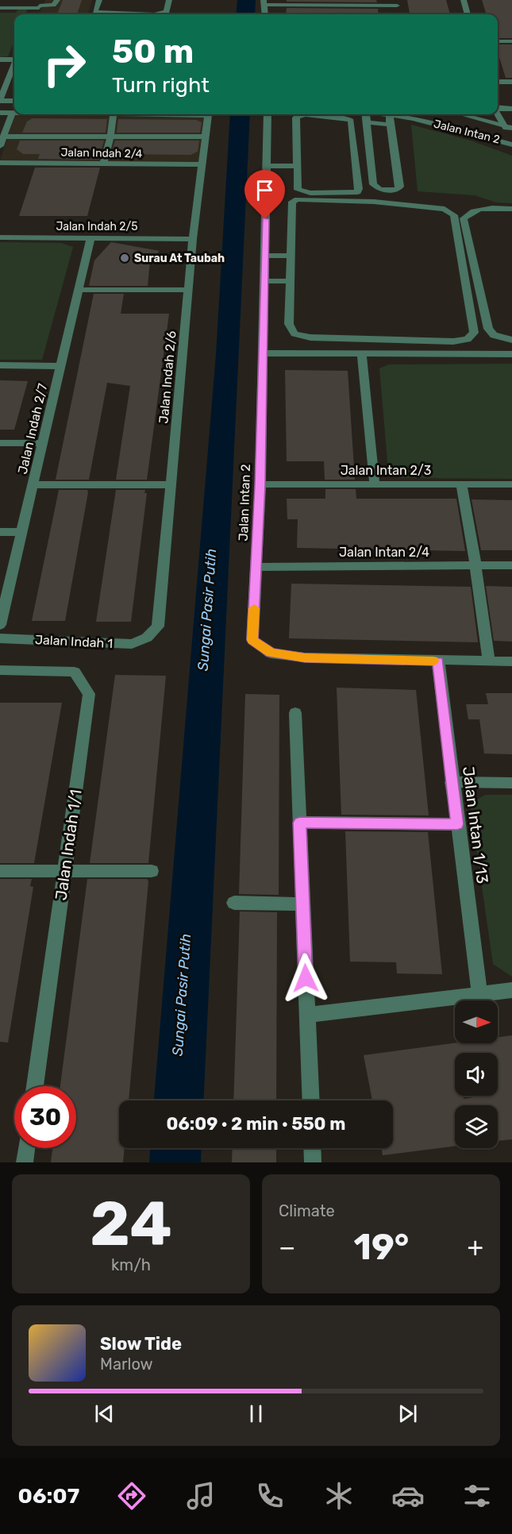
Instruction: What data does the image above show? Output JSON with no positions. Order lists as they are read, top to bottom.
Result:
{
  "streets": {
    "street": [
      "Jalan Intan 2",
      "Jalan Indah 2/4",
      "Jalan Indah 2/5",
      "Jalan Indah 2/6",
      "Jalan Indah 2/7",
      "Jalan Intan 2/3",
      "Jalan Intan 2/4",
      "Jalan Indah 1",
      "Jalan Intan 1/13",
      "Jalan Indah 1/1"
    ]
  },
  "crossings": [
    ["Jalan Intan 2", "Jalan Intan 2/3"],
    ["Jalan Intan 2", "Jalan Intan 2/4"],
    ["Jalan Intan 2", "Jalan Intan 1/13"],
    ["Jalan Indah 2/4", "Jalan Indah 2/6"],
    ["Jalan Indah 2/5", "Jalan Indah 2/6"],
    ["Jalan Indah 2/5", "Jalan Indah 2/7"],
    ["Jalan Indah 2/6", "Jalan Indah 1"]
  ],
  "water": ["Sungai Pasir Putih"],
  "places": ["Surau At Taubah"],
  "north": "right",
  "page": {
    "turn": ["50 m", "Turn right"],
    "limit": "30",
    "trip": "06:09 · 2 min · 550 m",
    "tile": [
      ["24", "km/h"],
      "Climate"
    ],
    "heat": ["−", "19°", "+"],
    "song": ["Slow Tide", "Marlow"],
    "tabs": "06:07"
  }
}
